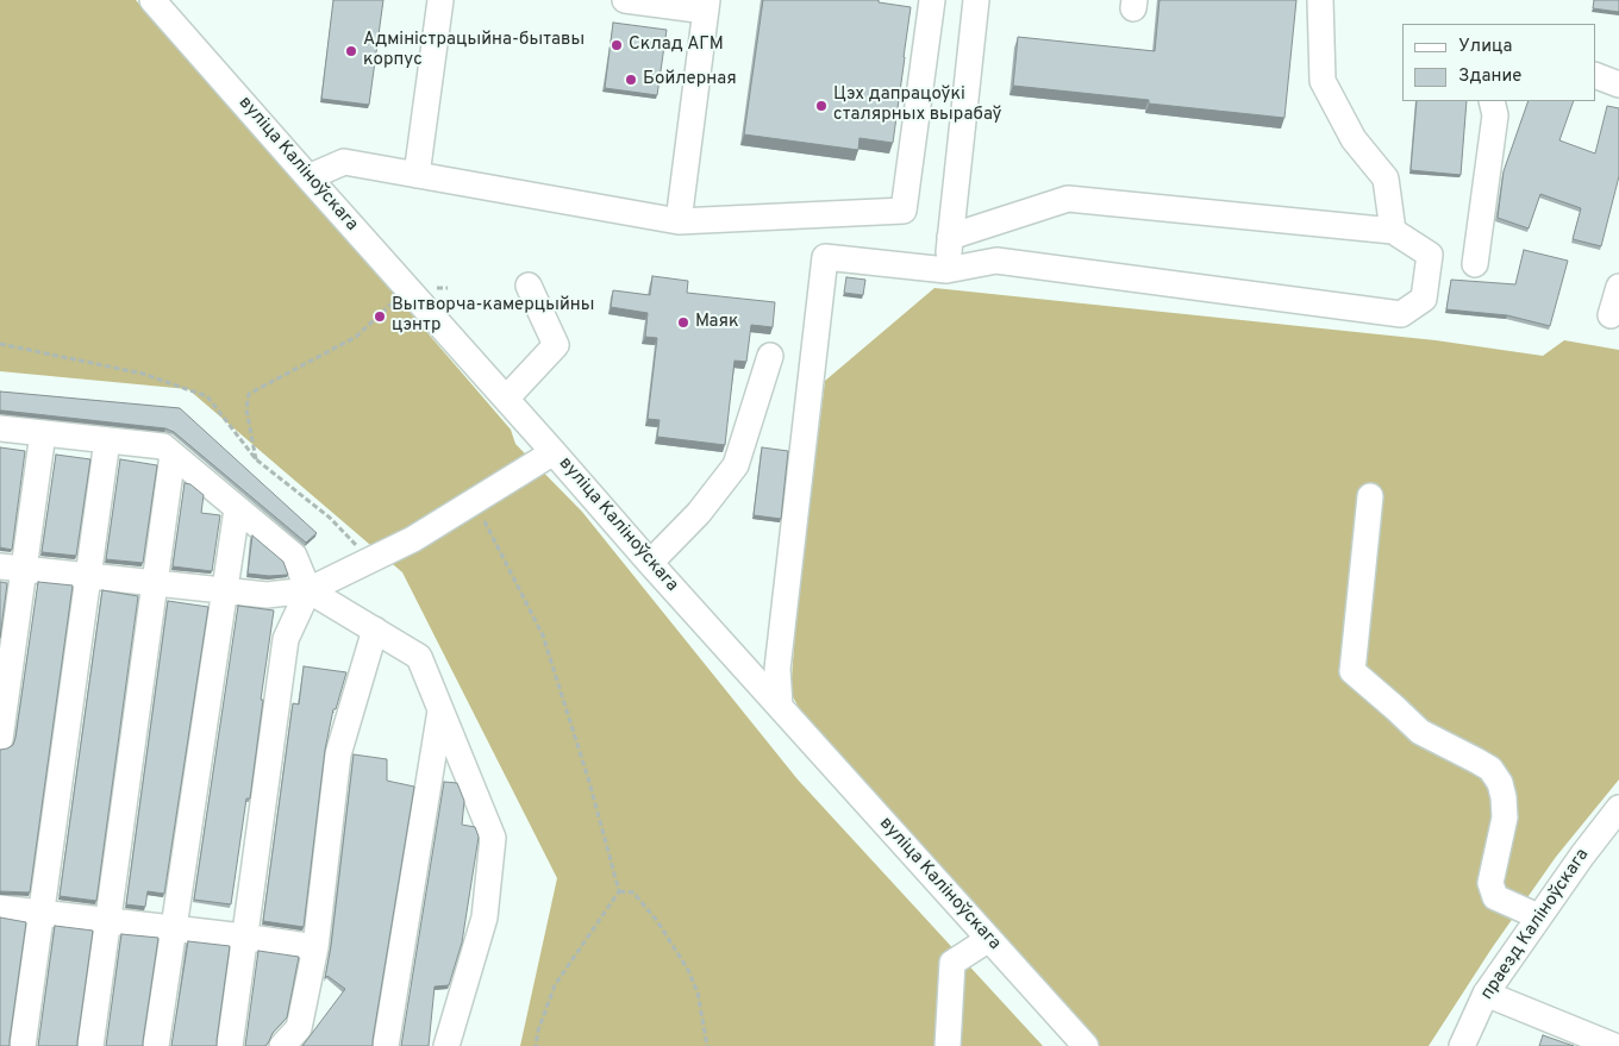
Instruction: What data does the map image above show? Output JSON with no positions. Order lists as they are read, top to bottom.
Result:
{
  "streets": {
    "street": ["вуліца Каліноўскага", "праезд Каліноўскага"]
  },
  "places": [
    "Склад АГМ",
    "Адміністрацыйна-бытавы корпус",
    "Бойлерная",
    "Цэх дапрацоўкі сталярных вырабаў",
    "Вытворча-камерцыйны цэнтр",
    "Маяк"
  ],
  "legend": ["Улица", "Здание"]
}
